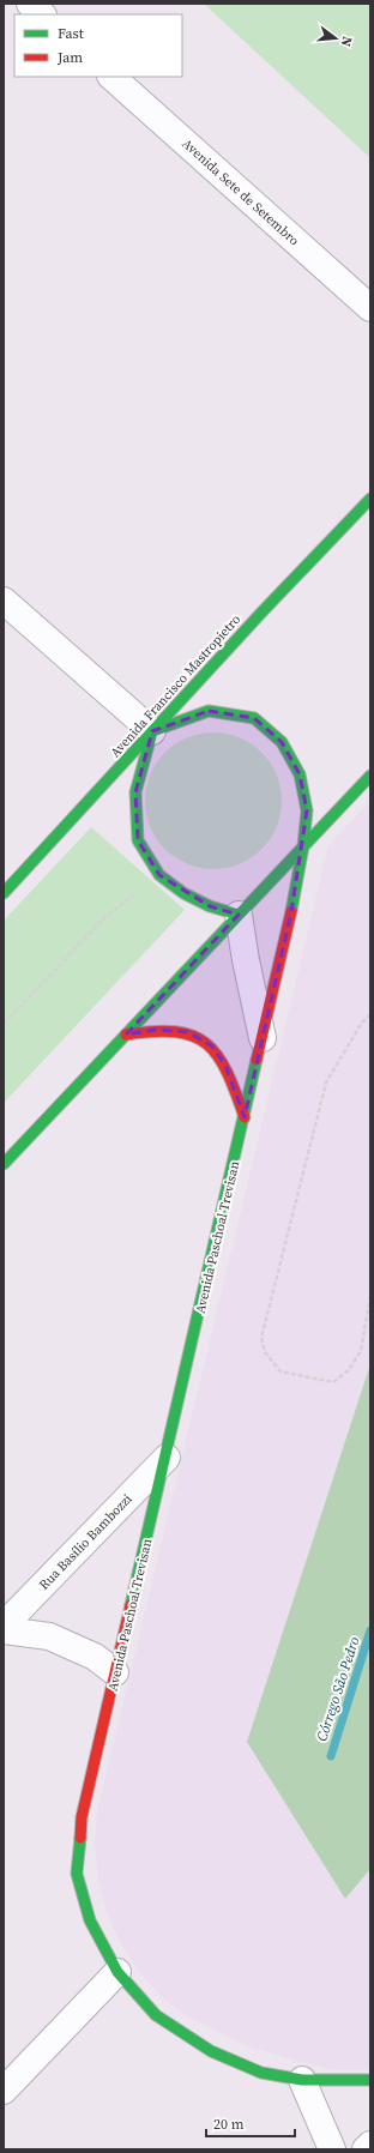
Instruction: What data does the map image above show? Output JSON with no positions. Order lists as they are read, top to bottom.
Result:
{
  "streets": {
    "main road": ["Avenida Francisco Mastropietro", "Avenida Paschoal Trevisan"],
    "street": ["Avenida Sete de Setembro", "Rua Basílio Bambozzi"]
  },
  "crossings": [
    ["Avenida Francisco Mastropietro", "Avenida Paschoal Trevisan"],
    ["Avenida Paschoal Trevisan", "Rua Basílio Bambozzi"]
  ],
  "water": ["Córrego São Pedro"],
  "legend": ["Fast", "Jam"],
  "scale_bar": "20 m",
  "north": "right"
}
